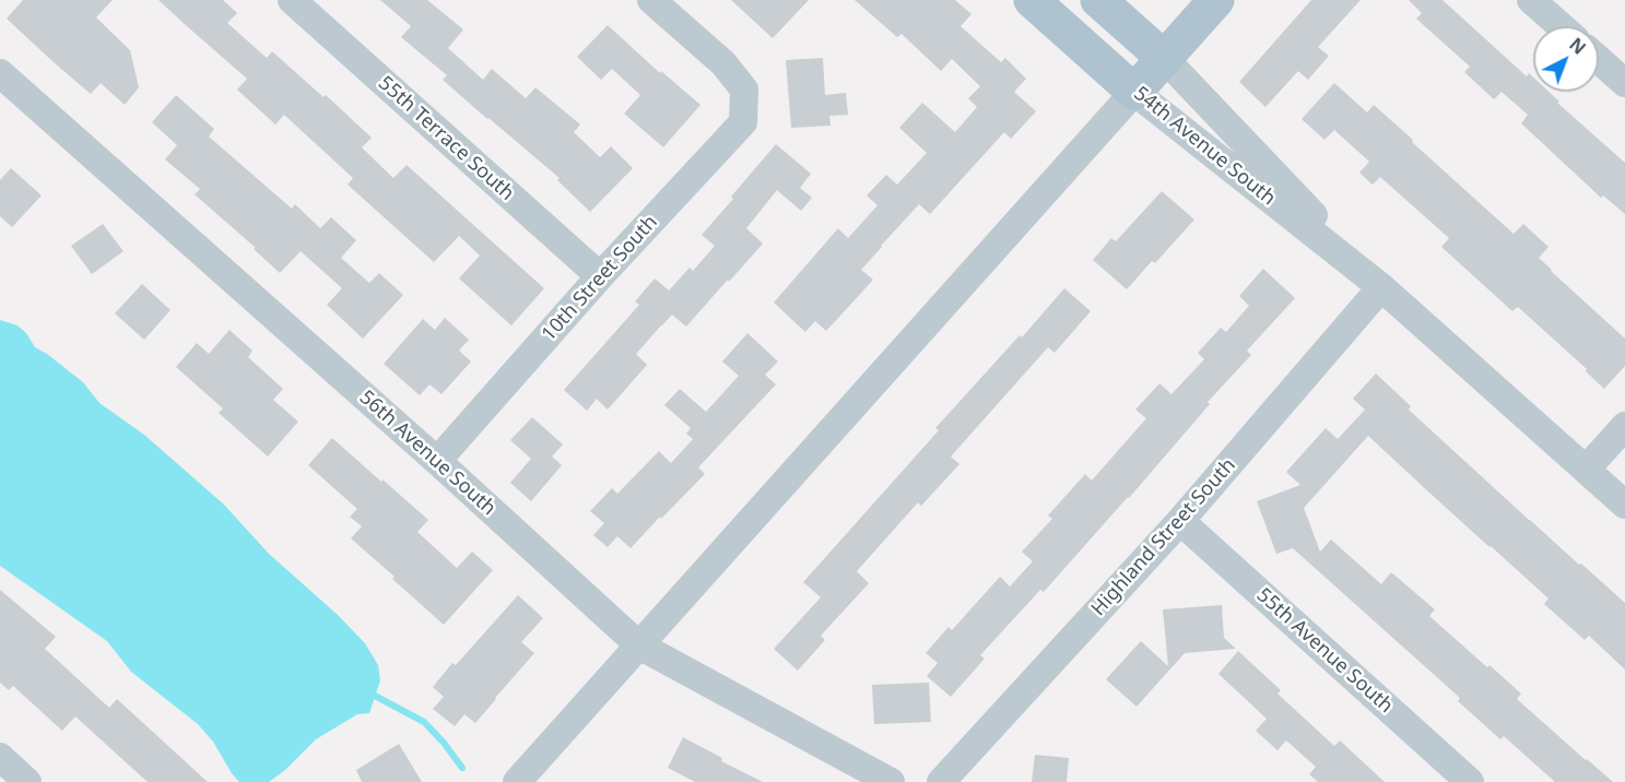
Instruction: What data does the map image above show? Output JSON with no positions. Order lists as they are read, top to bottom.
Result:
{
  "streets": {
    "main road": ["54th Avenue South"],
    "street": [
      "55th Terrace South",
      "10th Street South",
      "56th Avenue South",
      "Highland Street South",
      "55th Avenue South"
    ]
  },
  "crossings": [
    ["55th Terrace South", "10th Street South"],
    ["54th Avenue South", "Highland Street South"],
    ["10th Street South", "56th Avenue South"],
    ["Highland Street South", "55th Avenue South"]
  ],
  "north": "top right"
}
